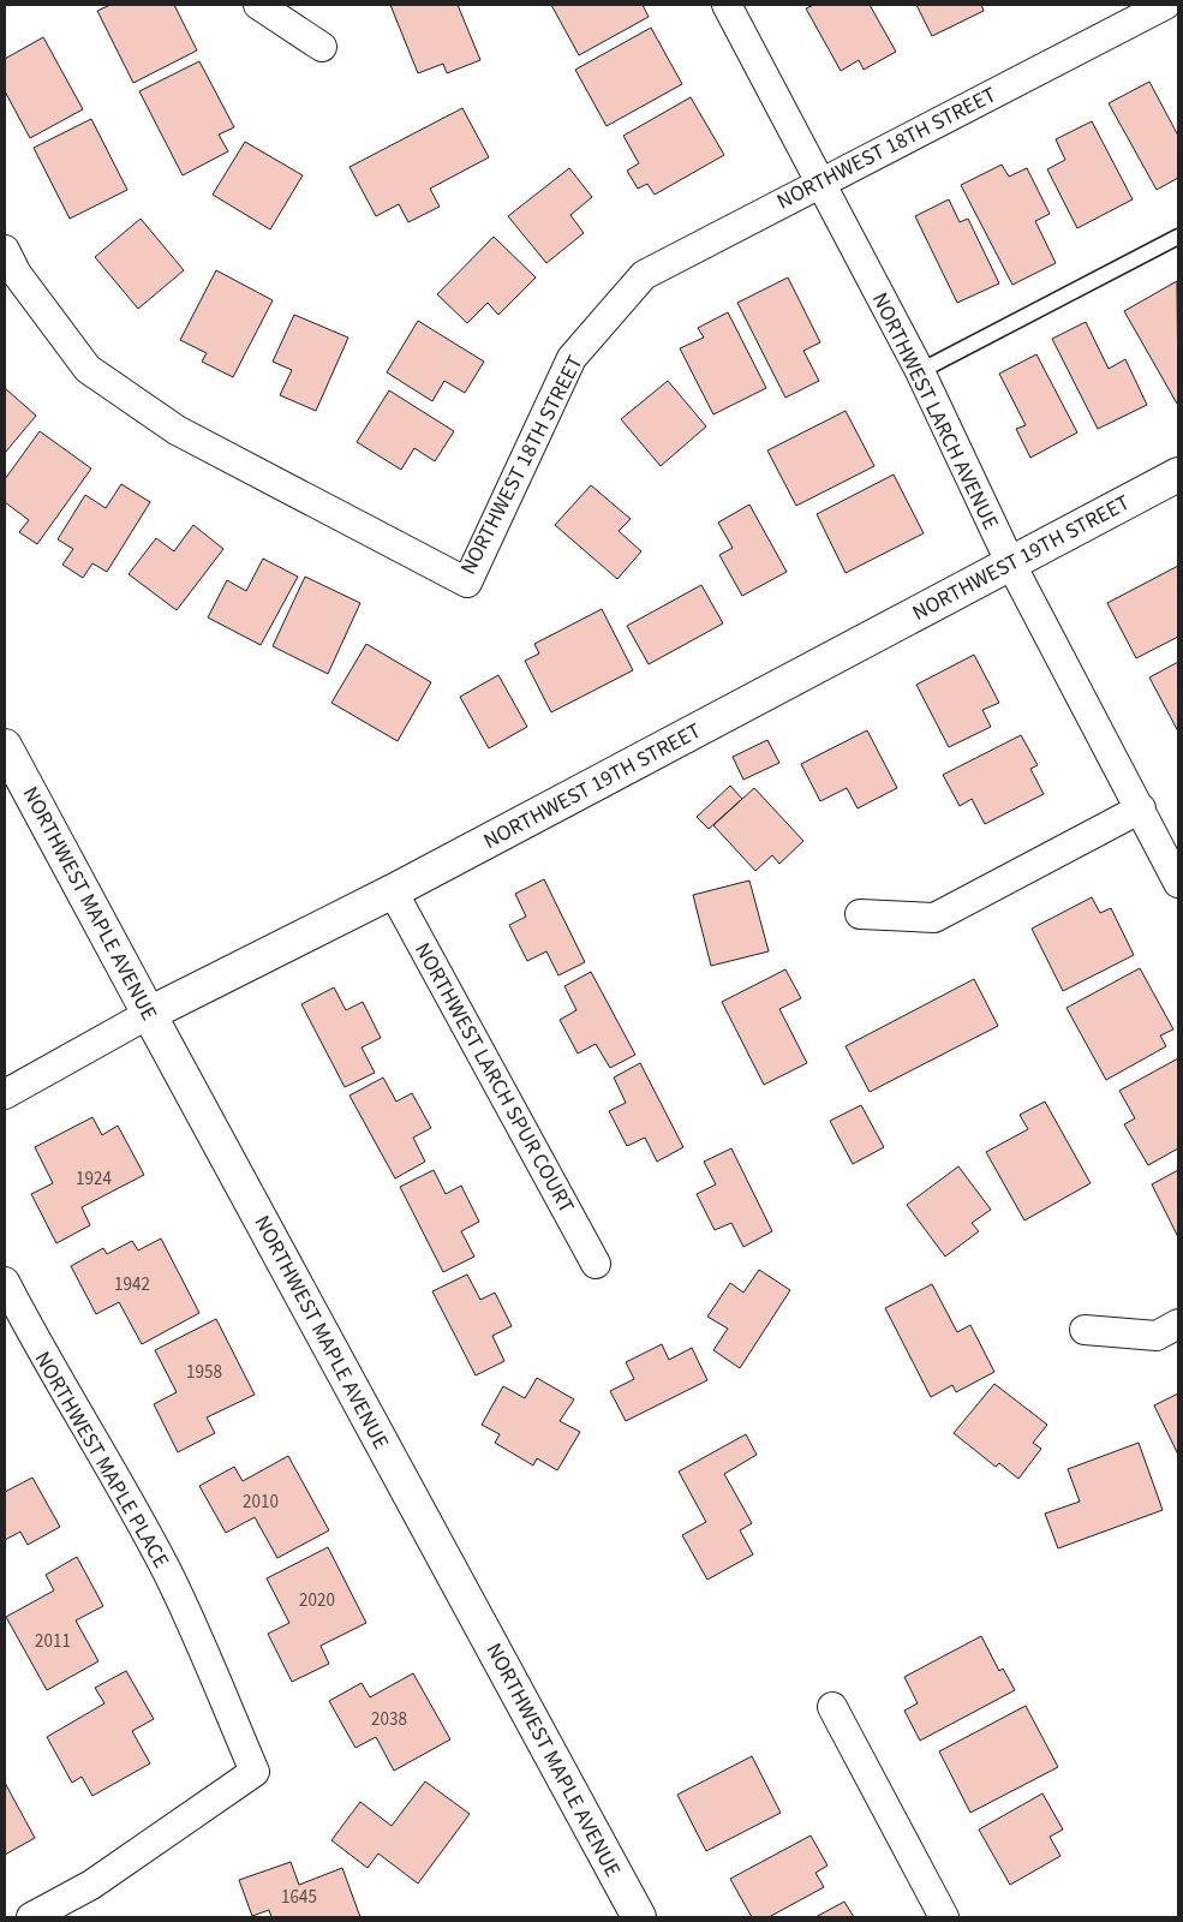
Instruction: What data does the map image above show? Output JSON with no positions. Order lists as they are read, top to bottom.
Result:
{
  "streets": {
    "main road": ["NORTHWEST 19TH STREET", "NORTHWEST MAPLE AVENUE"],
    "street": [
      "NORTHWEST 18TH STREET",
      "NORTHWEST LARCH AVENUE",
      "NORTHWEST LARCH SPUR COURT",
      "NORTHWEST MAPLE PLACE"
    ]
  },
  "crossings": [
    ["NORTHWEST 18TH STREET", "NORTHWEST LARCH AVENUE"],
    ["NORTHWEST LARCH AVENUE", "NORTHWEST 19TH STREET"],
    ["NORTHWEST 19TH STREET", "NORTHWEST MAPLE AVENUE"],
    ["NORTHWEST 19TH STREET", "NORTHWEST LARCH SPUR COURT"]
  ],
  "house_numbers": [
    "1924",
    "1942",
    "1958",
    "2010",
    "2020",
    "2011",
    "2038",
    "1645"
  ]
}
